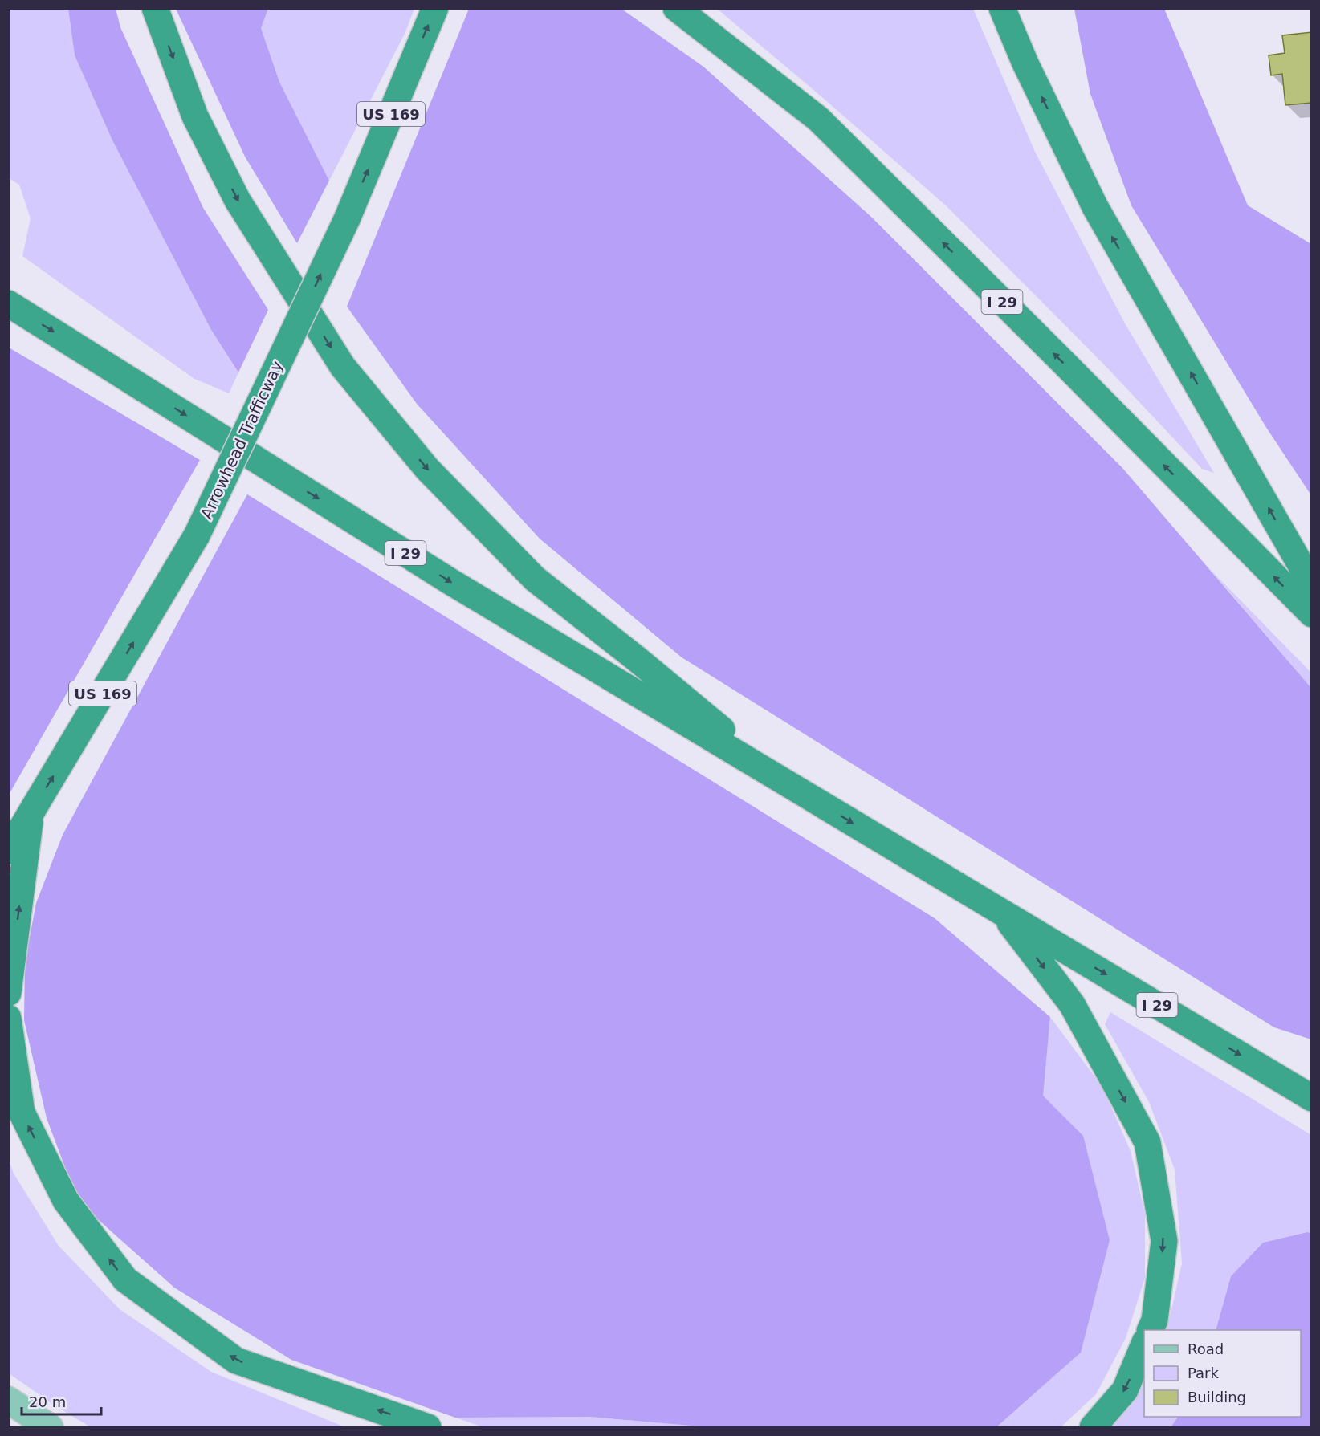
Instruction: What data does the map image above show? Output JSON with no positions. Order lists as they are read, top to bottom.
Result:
{
  "streets": {
    "highway": ["US 169", "I 29", "Arrowhead Trafficway"]
  },
  "one_way": ["Arrowhead Trafficway"],
  "legend": ["Road", "Park", "Building"],
  "scale_bar": "20 m"
}
